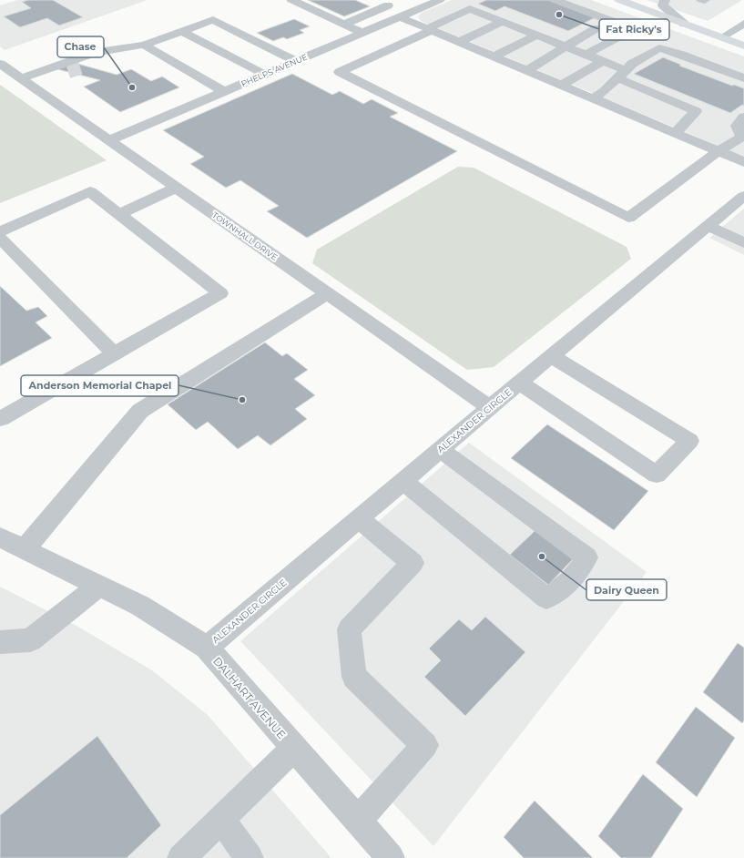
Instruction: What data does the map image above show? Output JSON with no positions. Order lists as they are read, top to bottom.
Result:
{
  "streets": {
    "street": [
      "PHELPS AVENUE",
      "TOWNHALL DRIVE",
      "ALEXANDER CIRCLE",
      "DALHART AVENUE"
    ]
  },
  "crossings": [
    ["PHELPS AVENUE", "TOWNHALL DRIVE"],
    ["TOWNHALL DRIVE", "ALEXANDER CIRCLE"],
    ["ALEXANDER CIRCLE", "DALHART AVENUE"]
  ],
  "places": [
    "Fat Ricky's",
    "Chase",
    "Anderson Memorial Chapel",
    "Dairy Queen"
  ]
}
